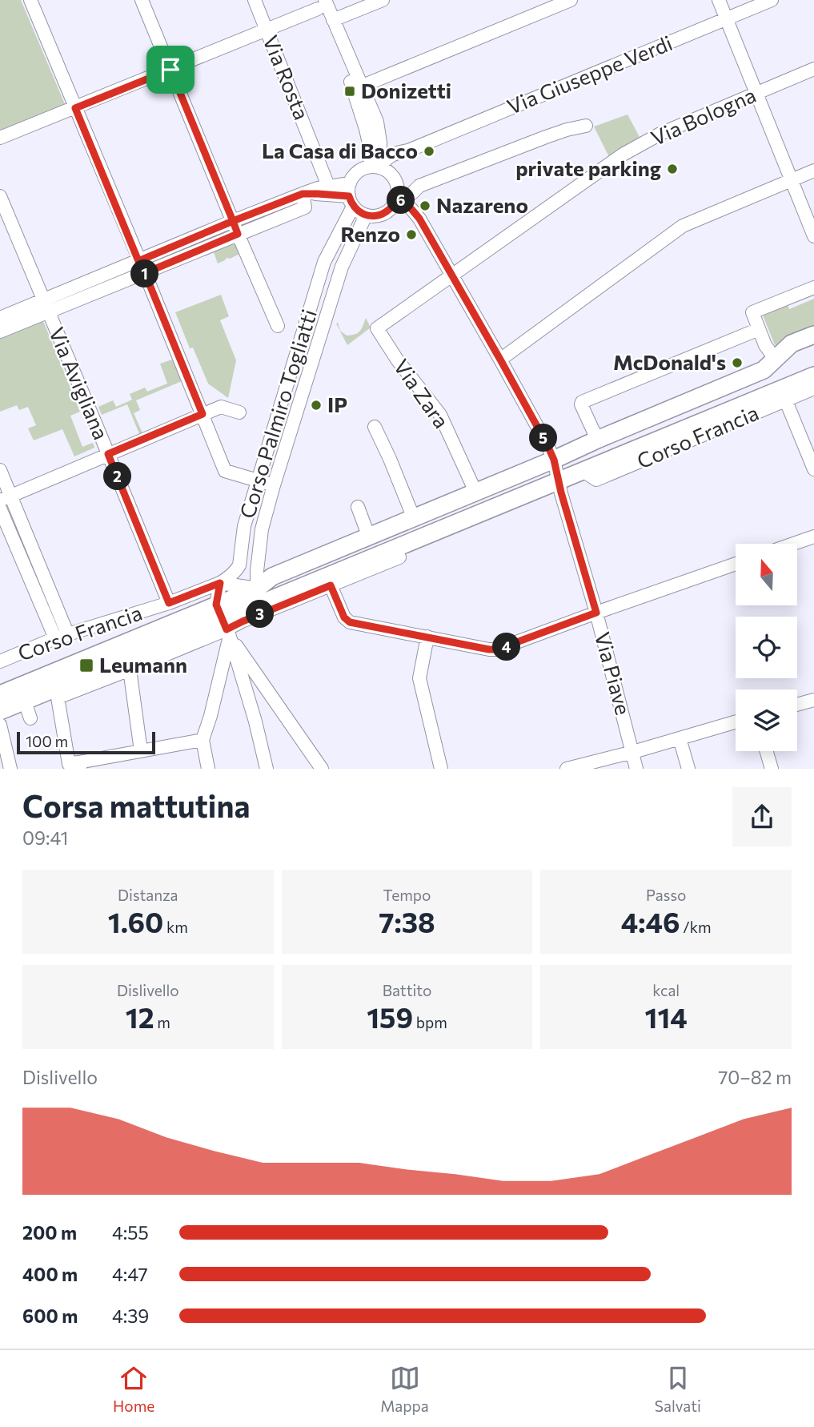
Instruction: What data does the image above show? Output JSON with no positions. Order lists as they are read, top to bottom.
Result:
{
  "streets": {
    "main road": ["Corso Francia"],
    "street": [
      "Via Giuseppe Verdi",
      "Via Rosta",
      "Via Bologna",
      "Via Avigliana",
      "Via Zara",
      "Corso Palmiro Togliatti",
      "Via Piave"
    ]
  },
  "crossings": [
    ["Via Giuseppe Verdi", "Corso Palmiro Togliatti"],
    ["Via Bologna", "Via Zara"],
    ["Via Bologna", "Via Piave"],
    ["Via Avigliana", "Corso Francia"],
    ["Via Zara", "Corso Francia"],
    ["Corso Palmiro Togliatti", "Corso Francia"],
    ["Corso Francia", "Via Piave"]
  ],
  "places": {
    "transit": ["Donizetti", "Leumann"],
    "other": [
      "La Casa di Bacco",
      "private parking",
      "Nazareno",
      "Renzo",
      "McDonald's",
      "IP"
    ]
  },
  "scale_bar": "100 m",
  "north": "top",
  "page": {
    "pins": [
      "6",
      "1",
      "5",
      "2",
      "3",
      "4"
    ],
    "scale": "100 m",
    "heading": ["Corsa mattutina", "09:41"],
    "stats": [
      ["Distanza", "1.60 km"],
      ["Tempo", "7:38"],
      ["Passo", "4:46 /km"],
      ["Dislivello", "12 m"],
      ["Battito", "159 bpm"],
      ["kcal", "114"]
    ],
    "chart": ["Dislivello", "70–82 m"],
    "list": [
      {
        "name": "200 m",
        "note": "4:55"
      },
      {
        "name": "400 m",
        "note": "4:47"
      },
      {
        "name": "600 m",
        "note": "4:39"
      }
    ],
    "tabs": ["Home", "Mappa", "Salvati"]
  }
}
